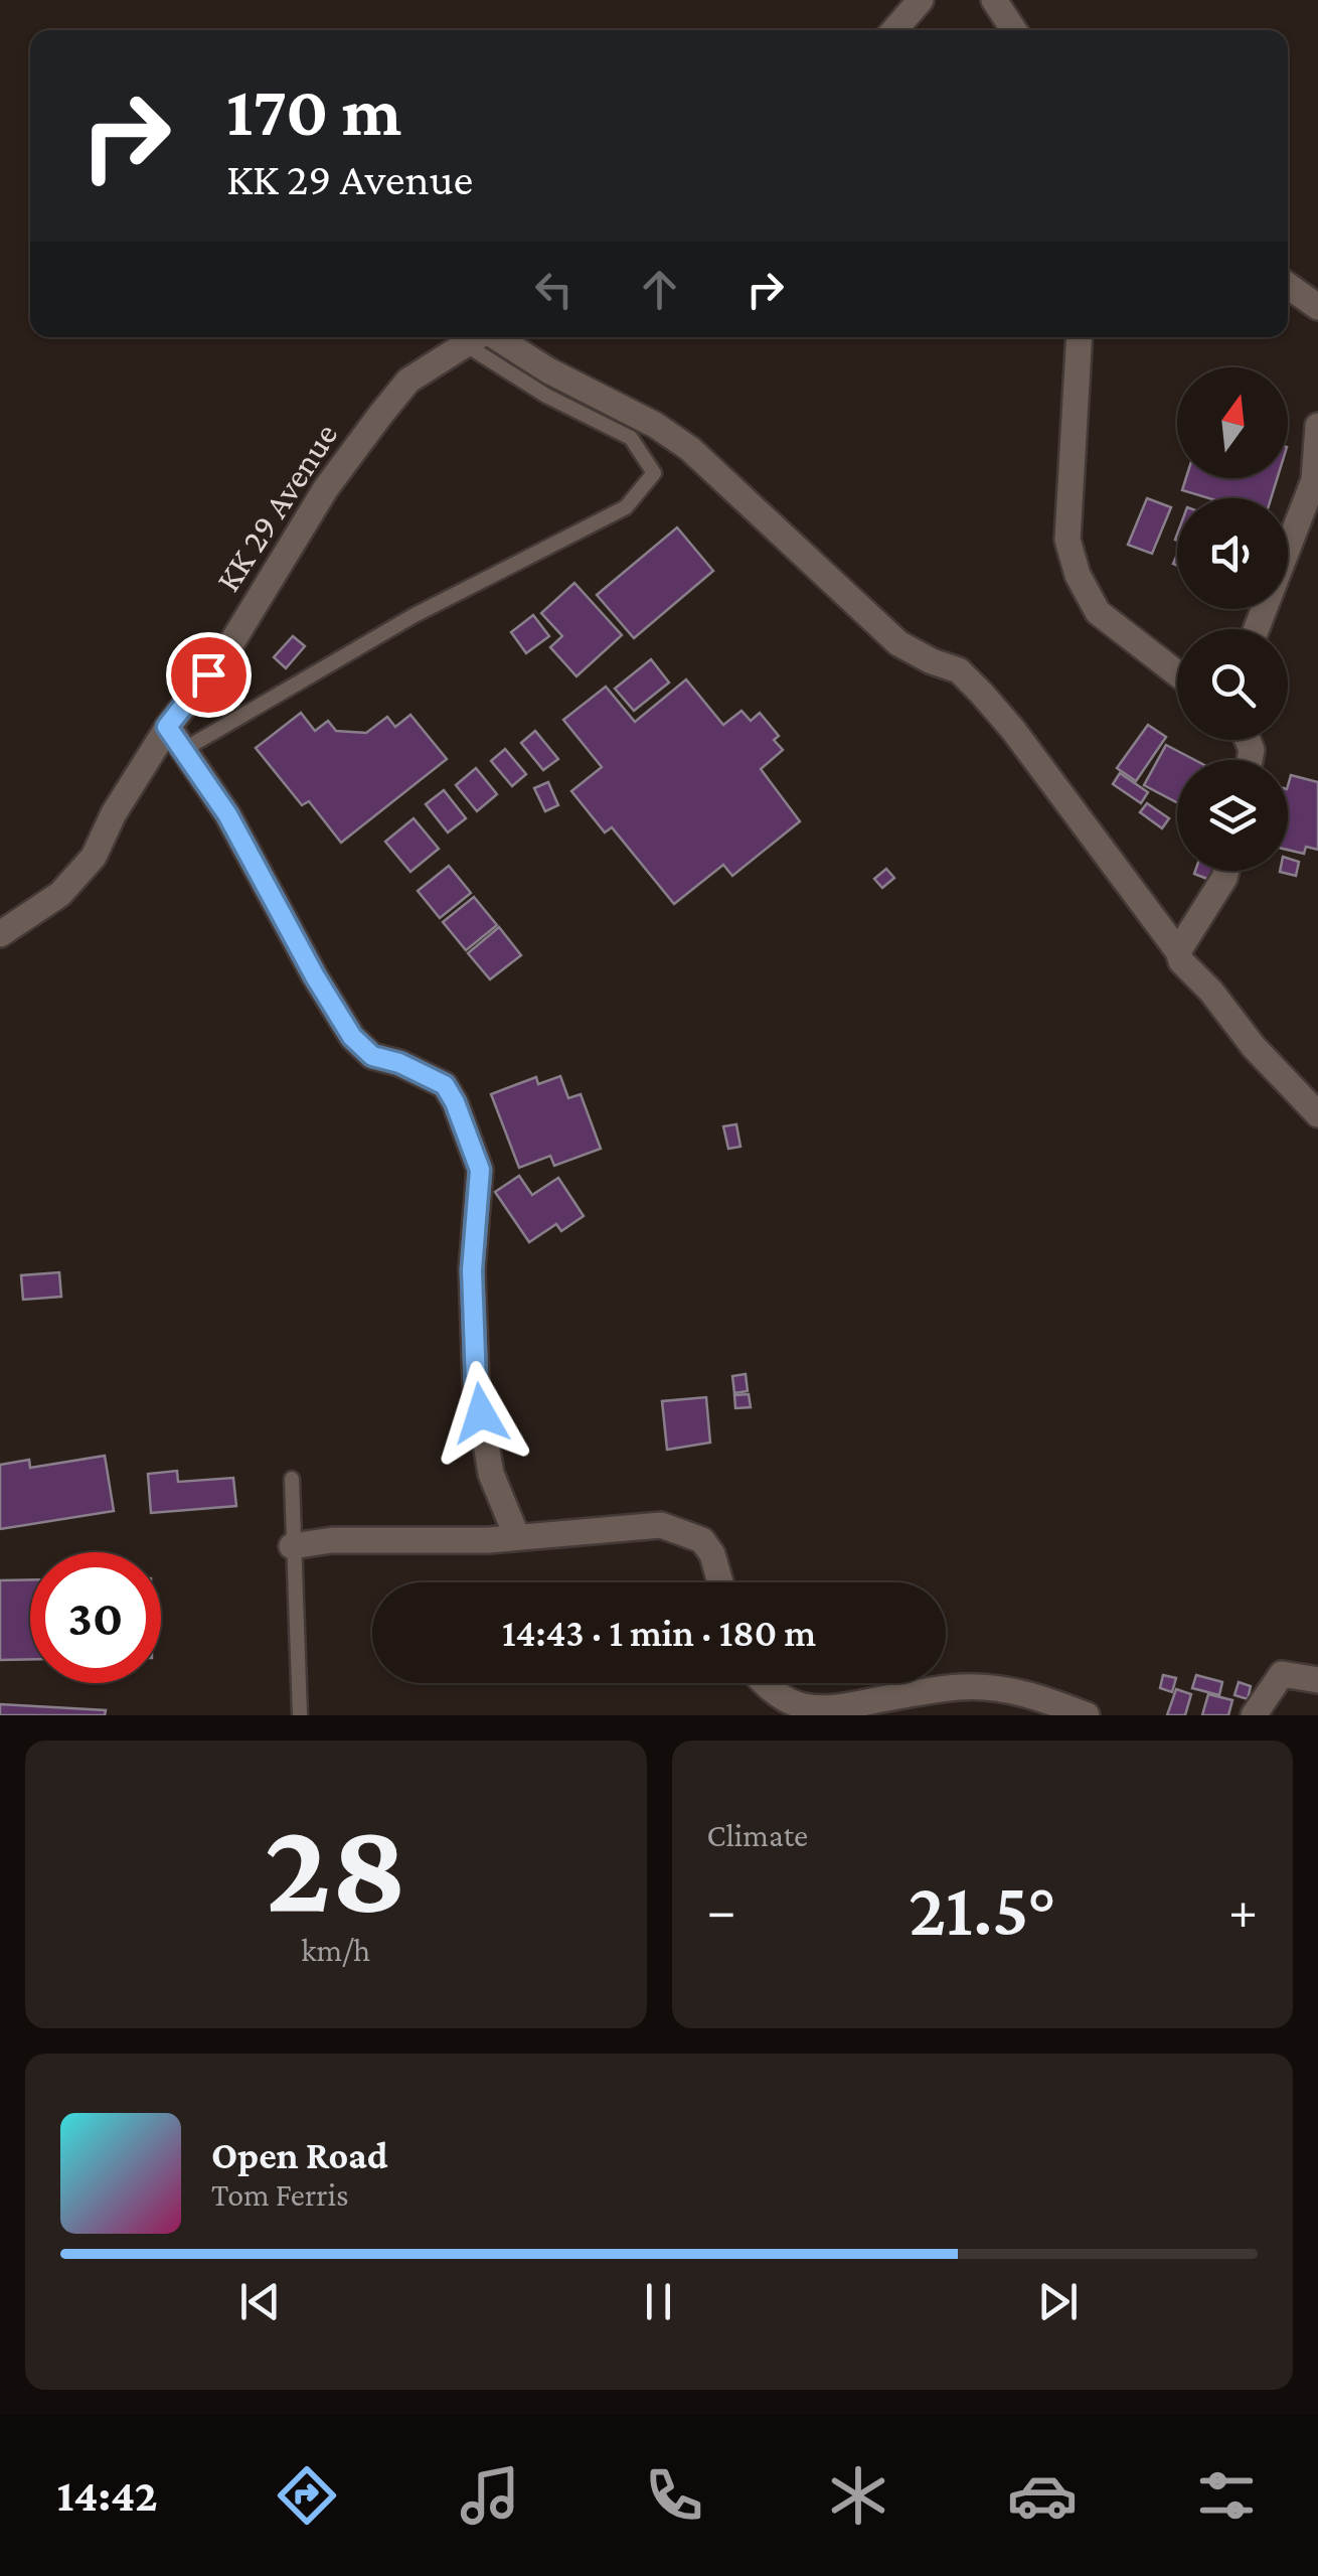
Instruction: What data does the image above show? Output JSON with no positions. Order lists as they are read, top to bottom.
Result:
{
  "streets": {
    "street": ["KK 29 Avenue"]
  },
  "north": "top",
  "page": {
    "turn": ["170 m", "KK 29 Avenue"],
    "limit": "30",
    "trip": "14:43 · 1 min · 180 m",
    "tile": [
      ["28", "km/h"],
      "Climate"
    ],
    "heat": ["−", "21.5°", "+"],
    "song": ["Open Road", "Tom Ferris"],
    "tabs": "14:42"
  }
}
